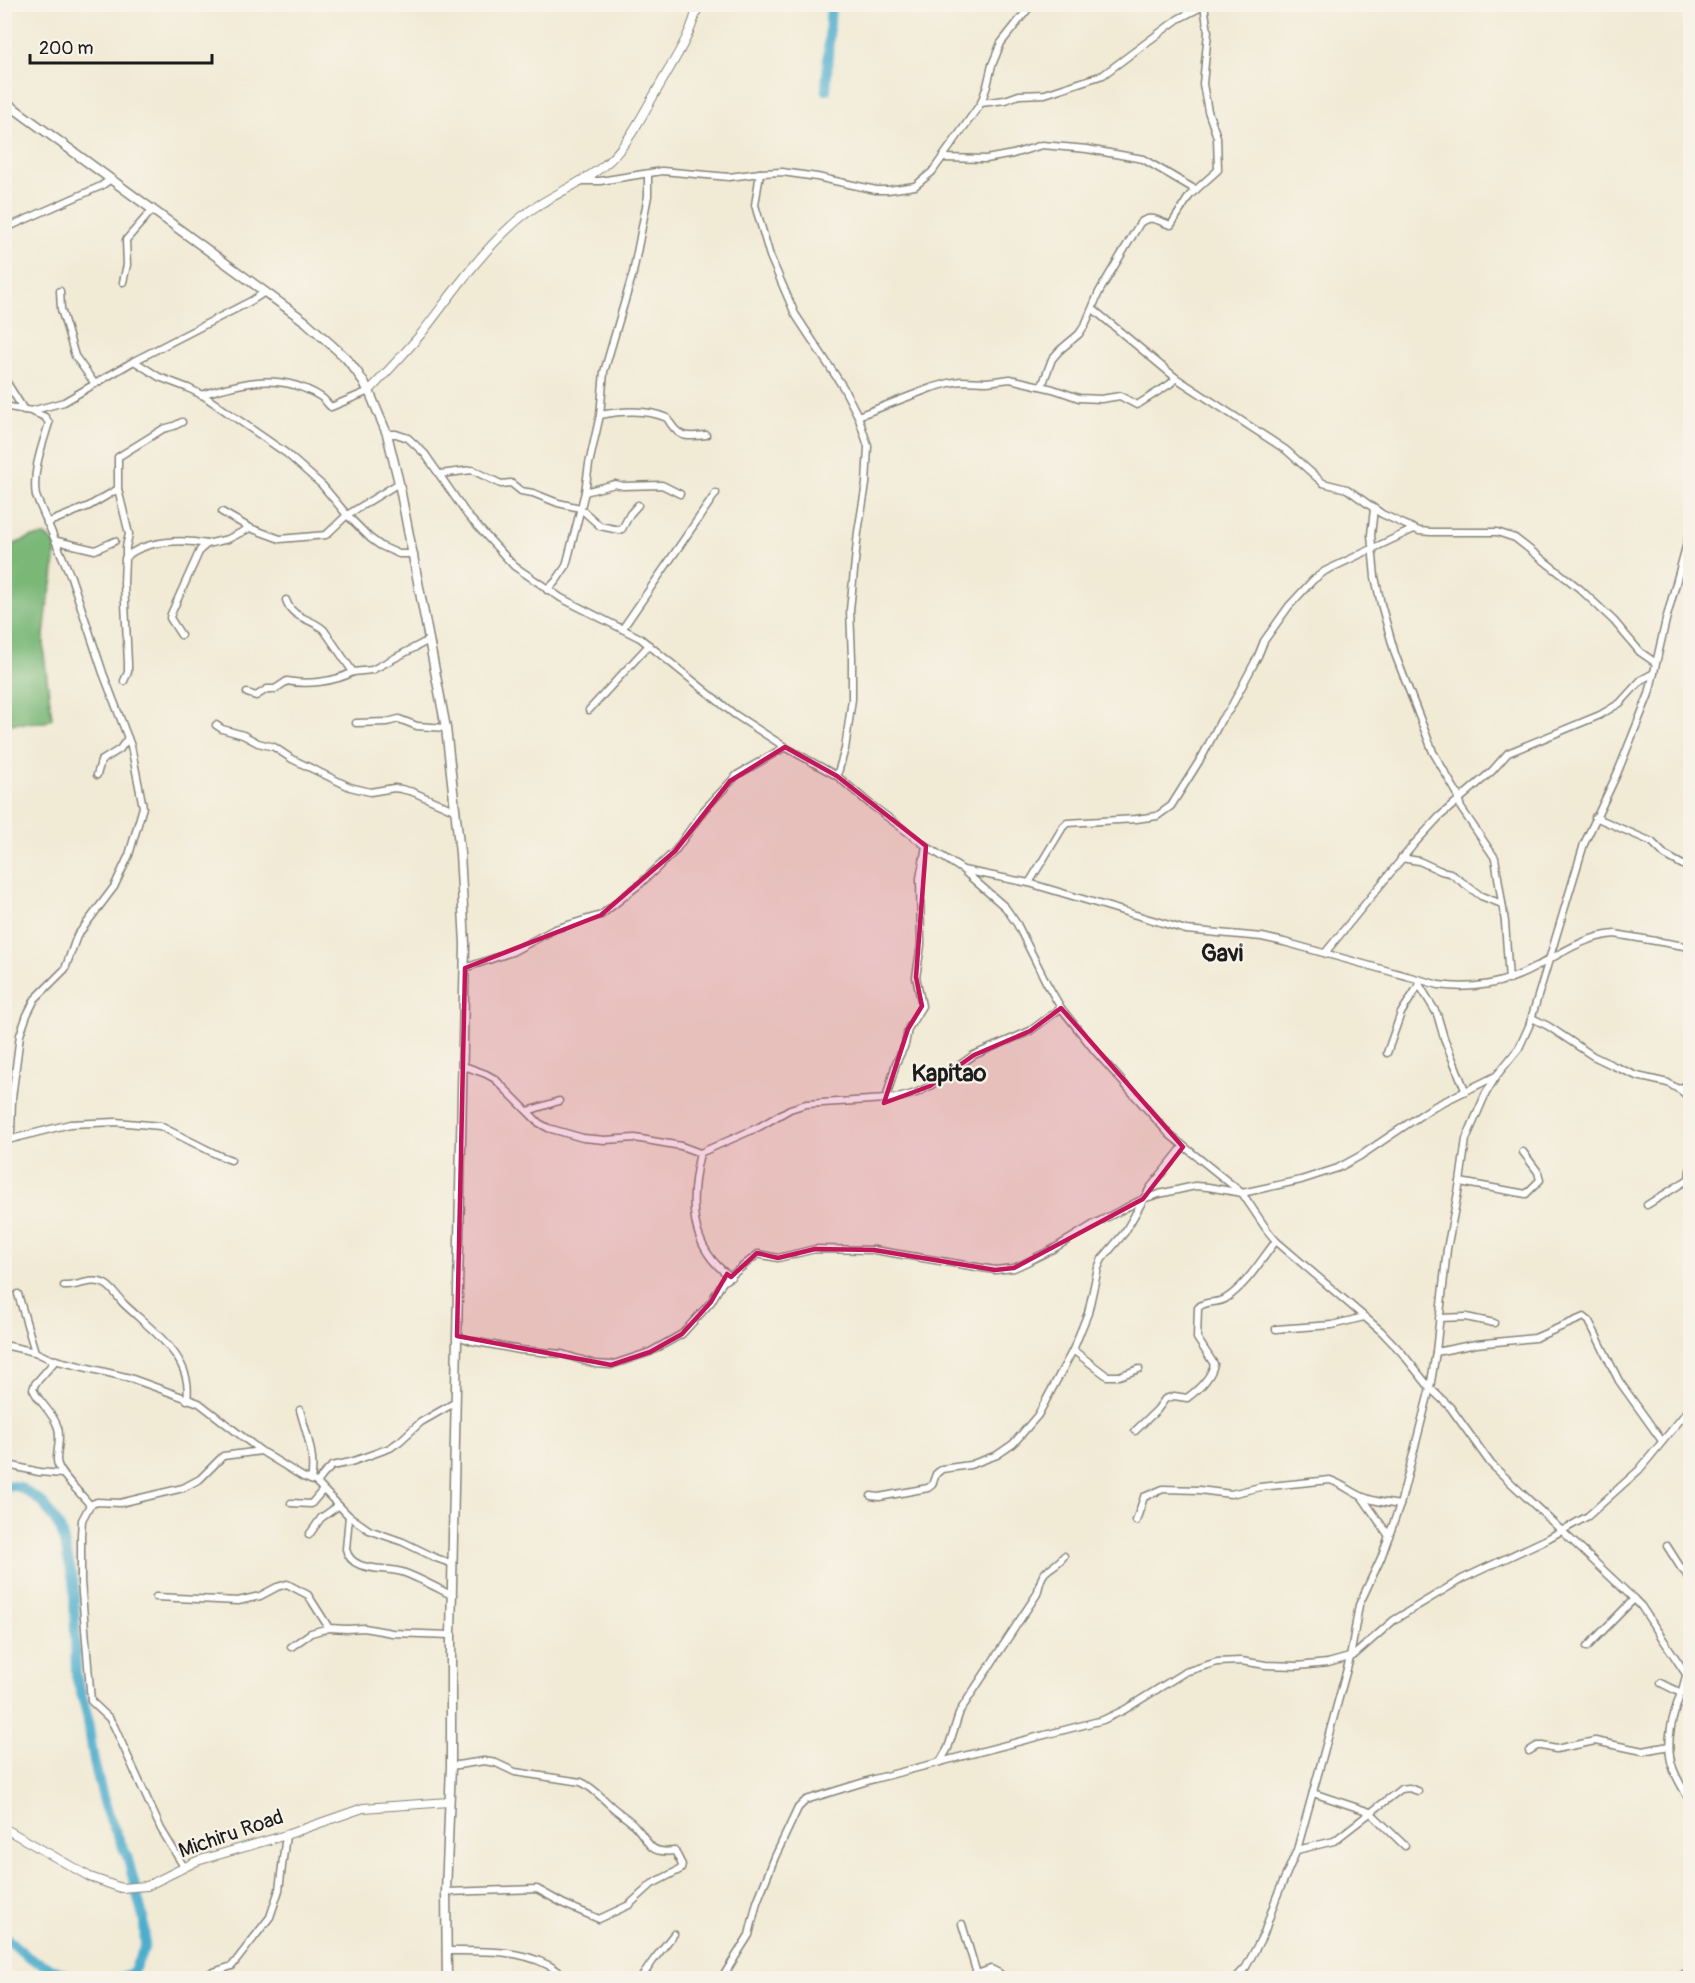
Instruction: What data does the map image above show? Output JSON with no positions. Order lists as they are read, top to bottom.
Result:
{
  "streets": {
    "street": ["Michiru Road"]
  },
  "districts": ["Gavi", "Kapitao"],
  "scale_bar": "200 m"
}
